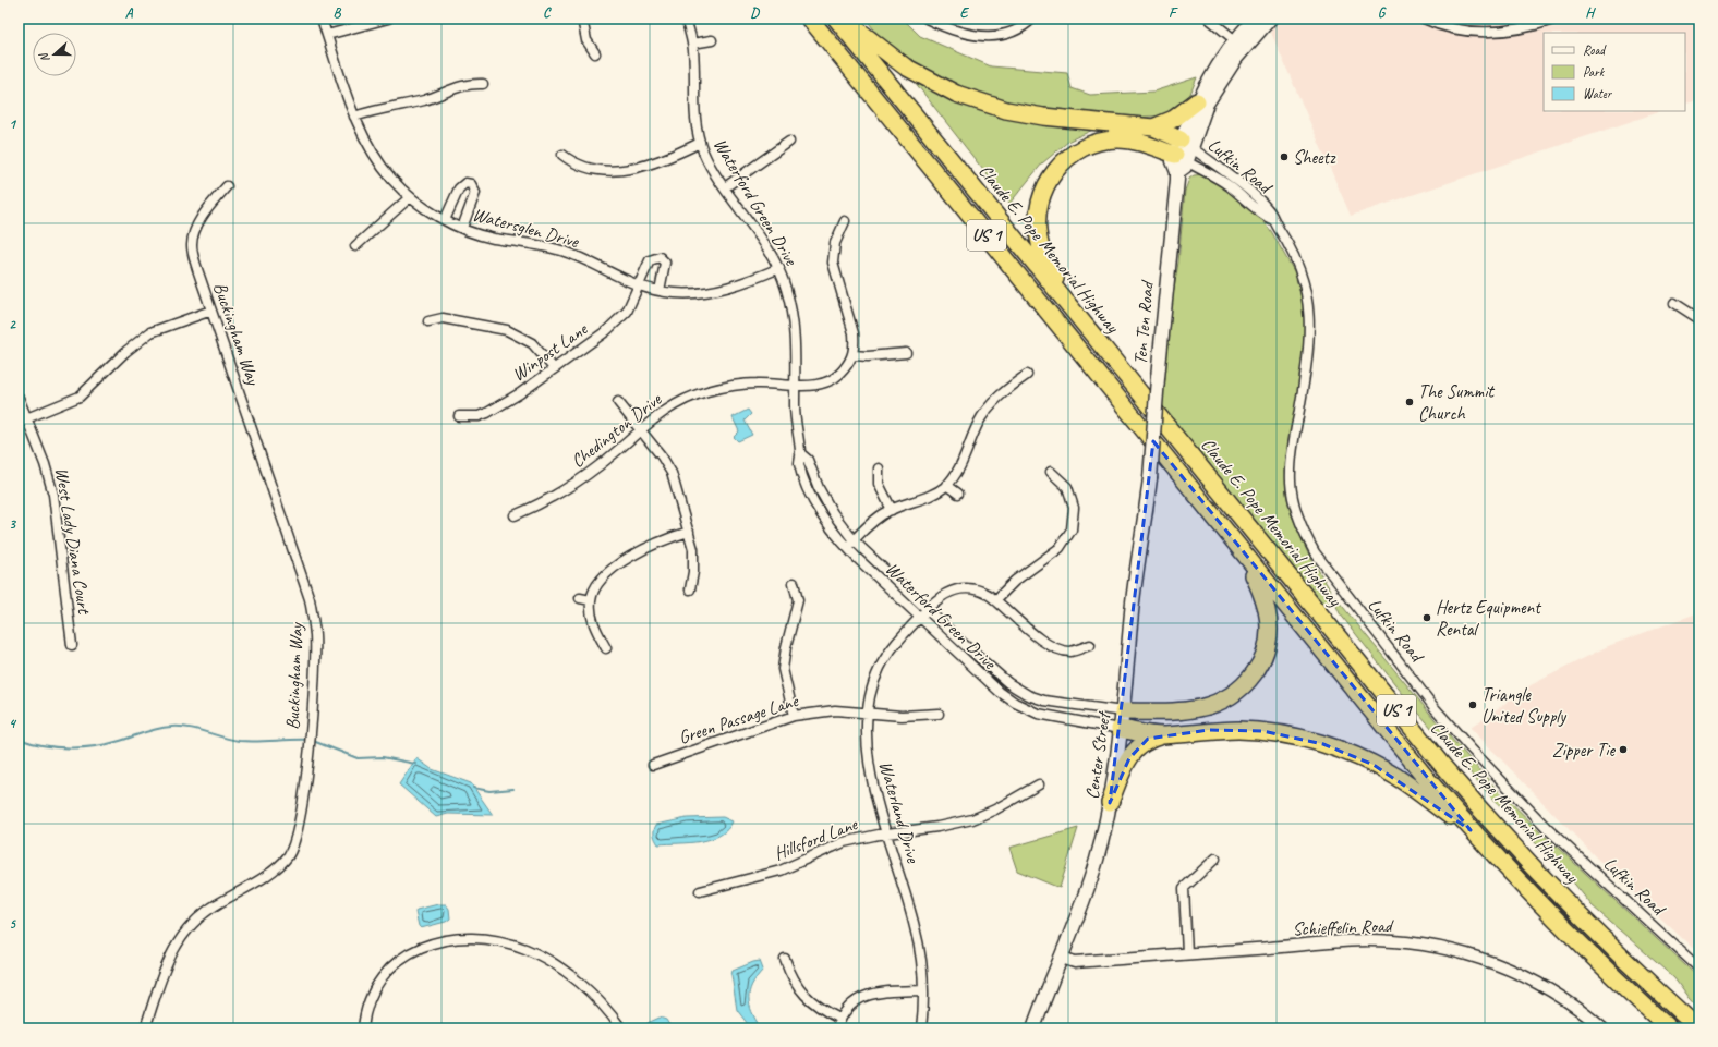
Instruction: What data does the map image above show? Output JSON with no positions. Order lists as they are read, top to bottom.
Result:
{
  "streets": {
    "highway": ["US 1", "Claude E. Pope Memorial Highway"],
    "main road": ["Ten Ten Road", "Center Street"],
    "street": [
      "Lufkin Road",
      "Waterford Green Drive",
      "Watersglen Drive",
      "Buckingham Way",
      "Winpost Lane",
      "Chedington Drive",
      "West Lady Diana Court",
      "Green Passage Lane",
      "Waterland Drive",
      "Hillsford Lane",
      "Schieffelin Road"
    ]
  },
  "crossings": [
    ["Lufkin Road", "Ten Ten Road"],
    ["Waterford Green Drive", "Watersglen Drive"],
    ["Waterford Green Drive", "Chedington Drive"],
    ["Waterford Green Drive", "Center Street"],
    ["Waterford Green Drive", "Waterland Drive"],
    ["Watersglen Drive", "Winpost Lane"],
    ["Ten Ten Road", "Center Street"],
    ["Green Passage Lane", "Waterland Drive"],
    ["Center Street", "Schieffelin Road"],
    ["Waterland Drive", "Hillsford Lane"]
  ],
  "places": [
    "Sheetz",
    "The Summit Church",
    "Hertz Equipment Rental",
    "Triangle United Supply",
    "Zipper Tie"
  ],
  "legend": ["Road", "Park", "Water"],
  "north": "left",
  "grid": {
    "columns": [
      "A",
      "B",
      "C",
      "D",
      "E",
      "F",
      "G",
      "H"
    ],
    "rows": [
      "1",
      "2",
      "3",
      "4",
      "5"
    ]
  }
}
